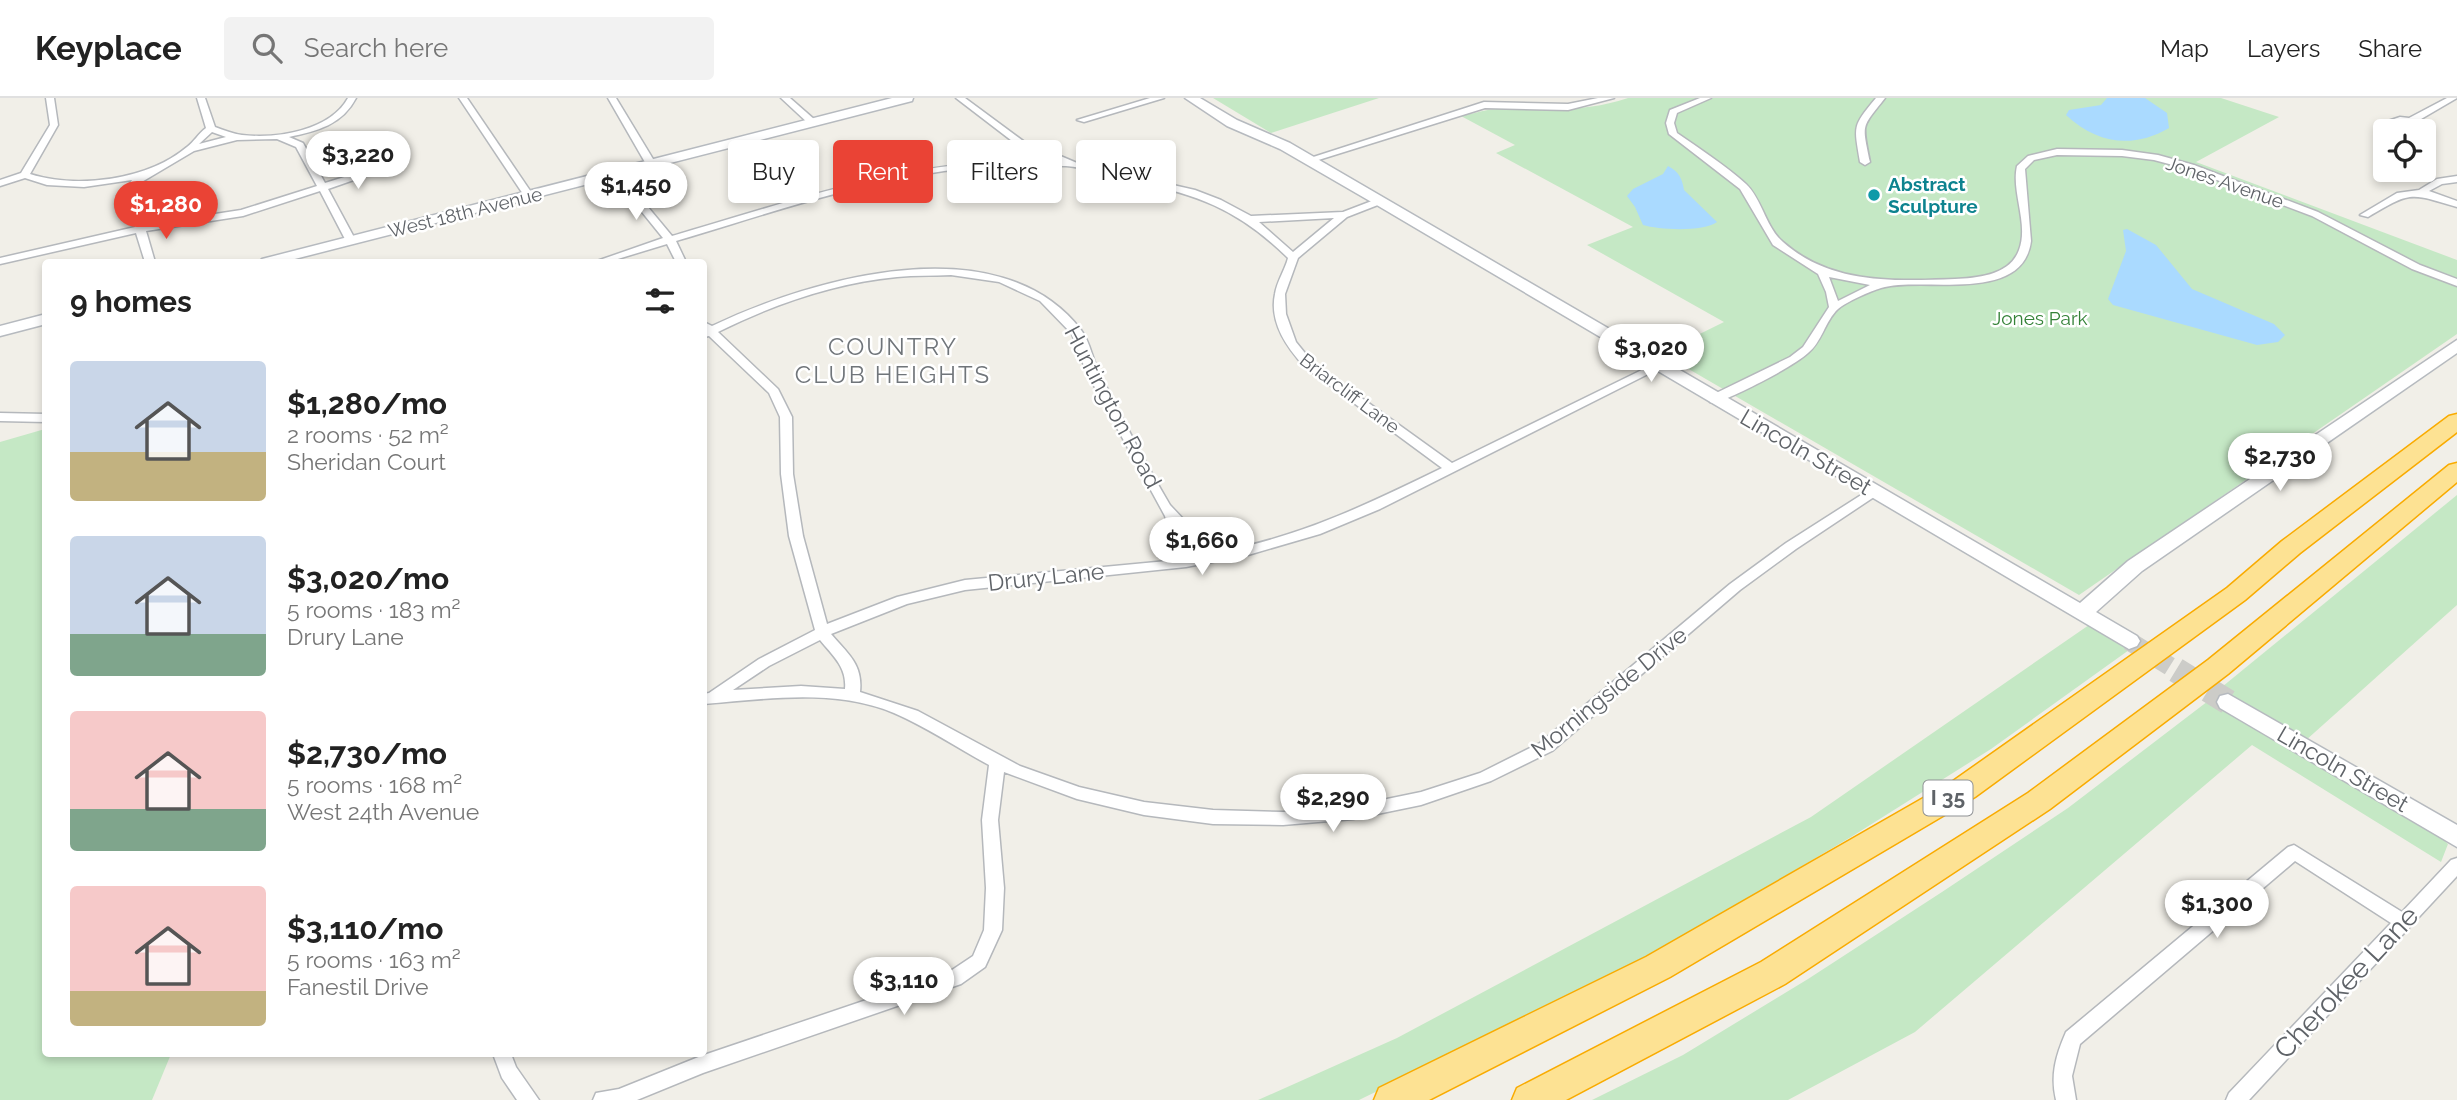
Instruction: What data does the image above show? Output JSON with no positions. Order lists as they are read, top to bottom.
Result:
{
  "streets": {
    "highway": ["I 35"],
    "street": [
      "Jones Avenue",
      "West 18th Avenue",
      "Briarcliff Lane",
      "Huntington Road",
      "Lincoln Street",
      "Drury Lane",
      "Morningside Drive",
      "Cherokee Lane"
    ]
  },
  "crossings": [
    ["Briarcliff Lane", "Drury Lane"],
    ["Huntington Road", "Drury Lane"],
    ["Lincoln Street", "Drury Lane"],
    ["Lincoln Street", "Morningside Drive"]
  ],
  "districts": ["COUNTRY CLUB HEIGHTS"],
  "parks": ["Jones Park"],
  "places": ["Abstract Sculpture"],
  "page": {
    "header": "Keyplace",
    "search": "Search here",
    "nav": ["Map", "Layers", "Share"],
    "price": [
      "$3,220",
      "$1,450",
      "$1,280",
      "$3,020",
      "$2,730",
      "$1,660",
      "$2,290",
      "$1,300",
      "$3,110"
    ],
    "chip": [
      "Buy",
      "Rent",
      "Filters",
      "New"
    ],
    "heading": "9 homes",
    "list": [
      {
        "name": "$1,280/mo",
        "note": "2 rooms · 52 m² · Sheridan Court"
      },
      {
        "name": "$3,020/mo",
        "note": "5 rooms · 183 m² · Drury Lane"
      },
      {
        "name": "$2,730/mo",
        "note": "5 rooms · 168 m² · West 24th Avenue"
      },
      {
        "name": "$3,110/mo",
        "note": "5 rooms · 163 m² · Fanestil Drive"
      }
    ]
  }
}
